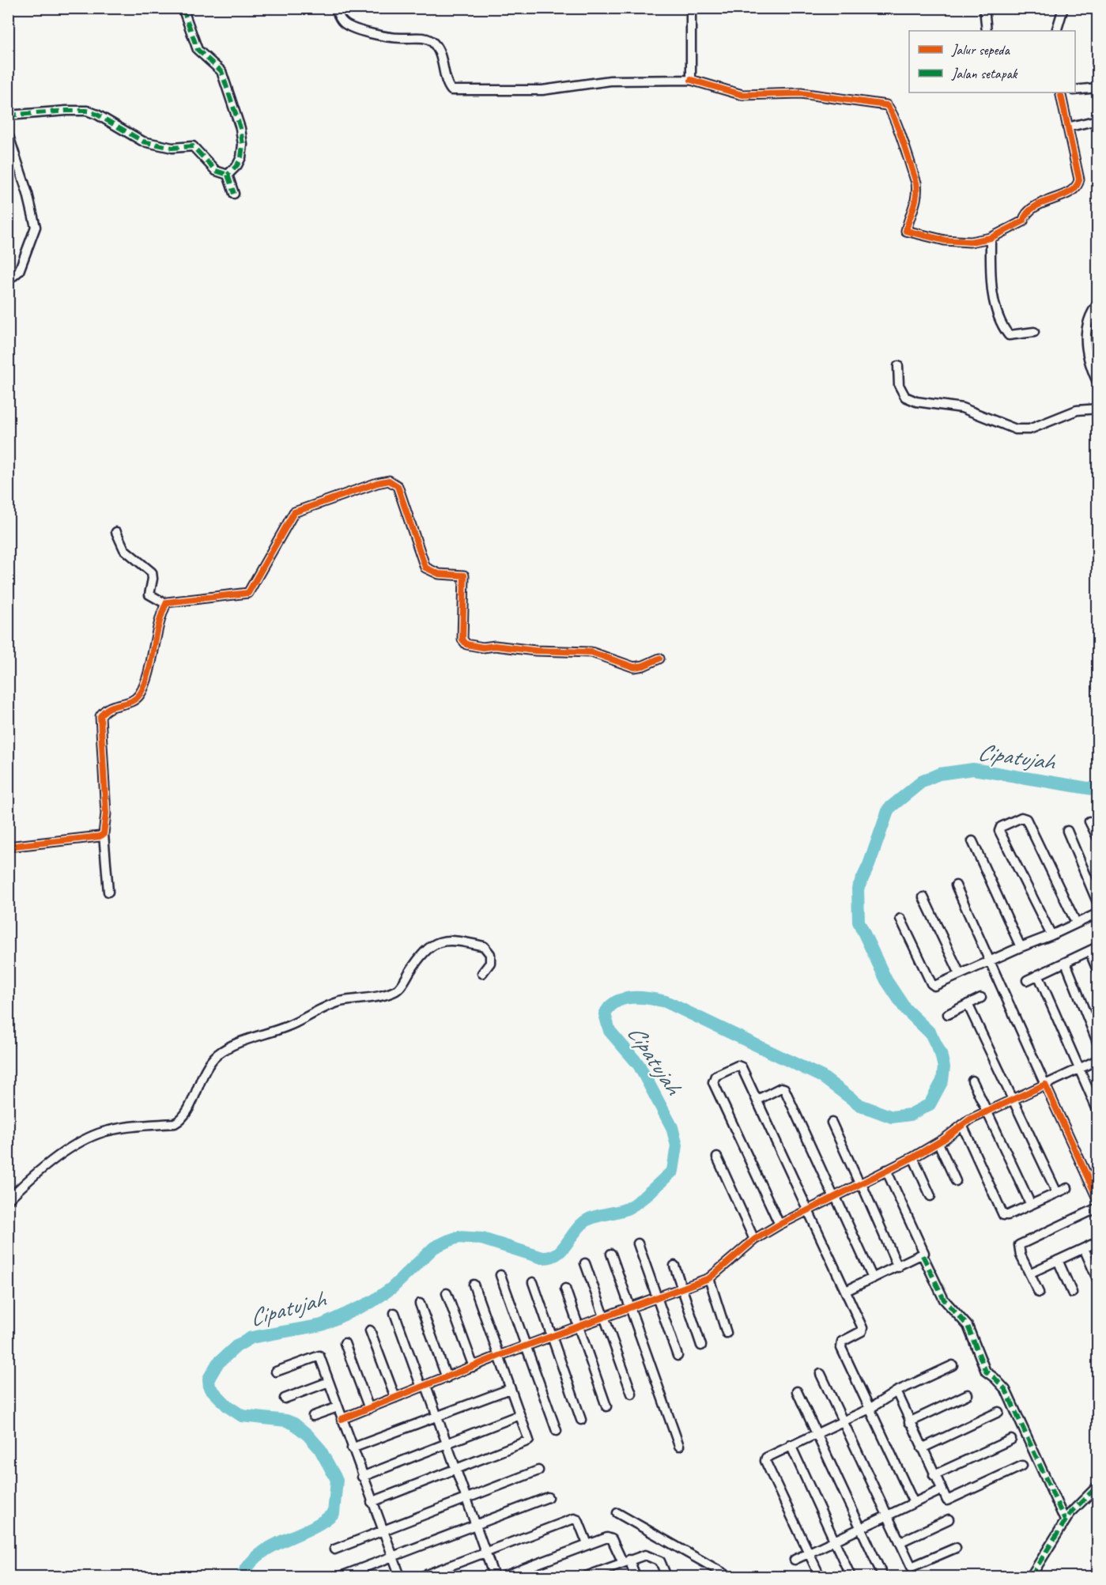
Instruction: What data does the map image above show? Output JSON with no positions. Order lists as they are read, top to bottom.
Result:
{
  "water": ["Cipatujah"],
  "legend": ["Jalur sepeda", "Jalan setapak"]
}
